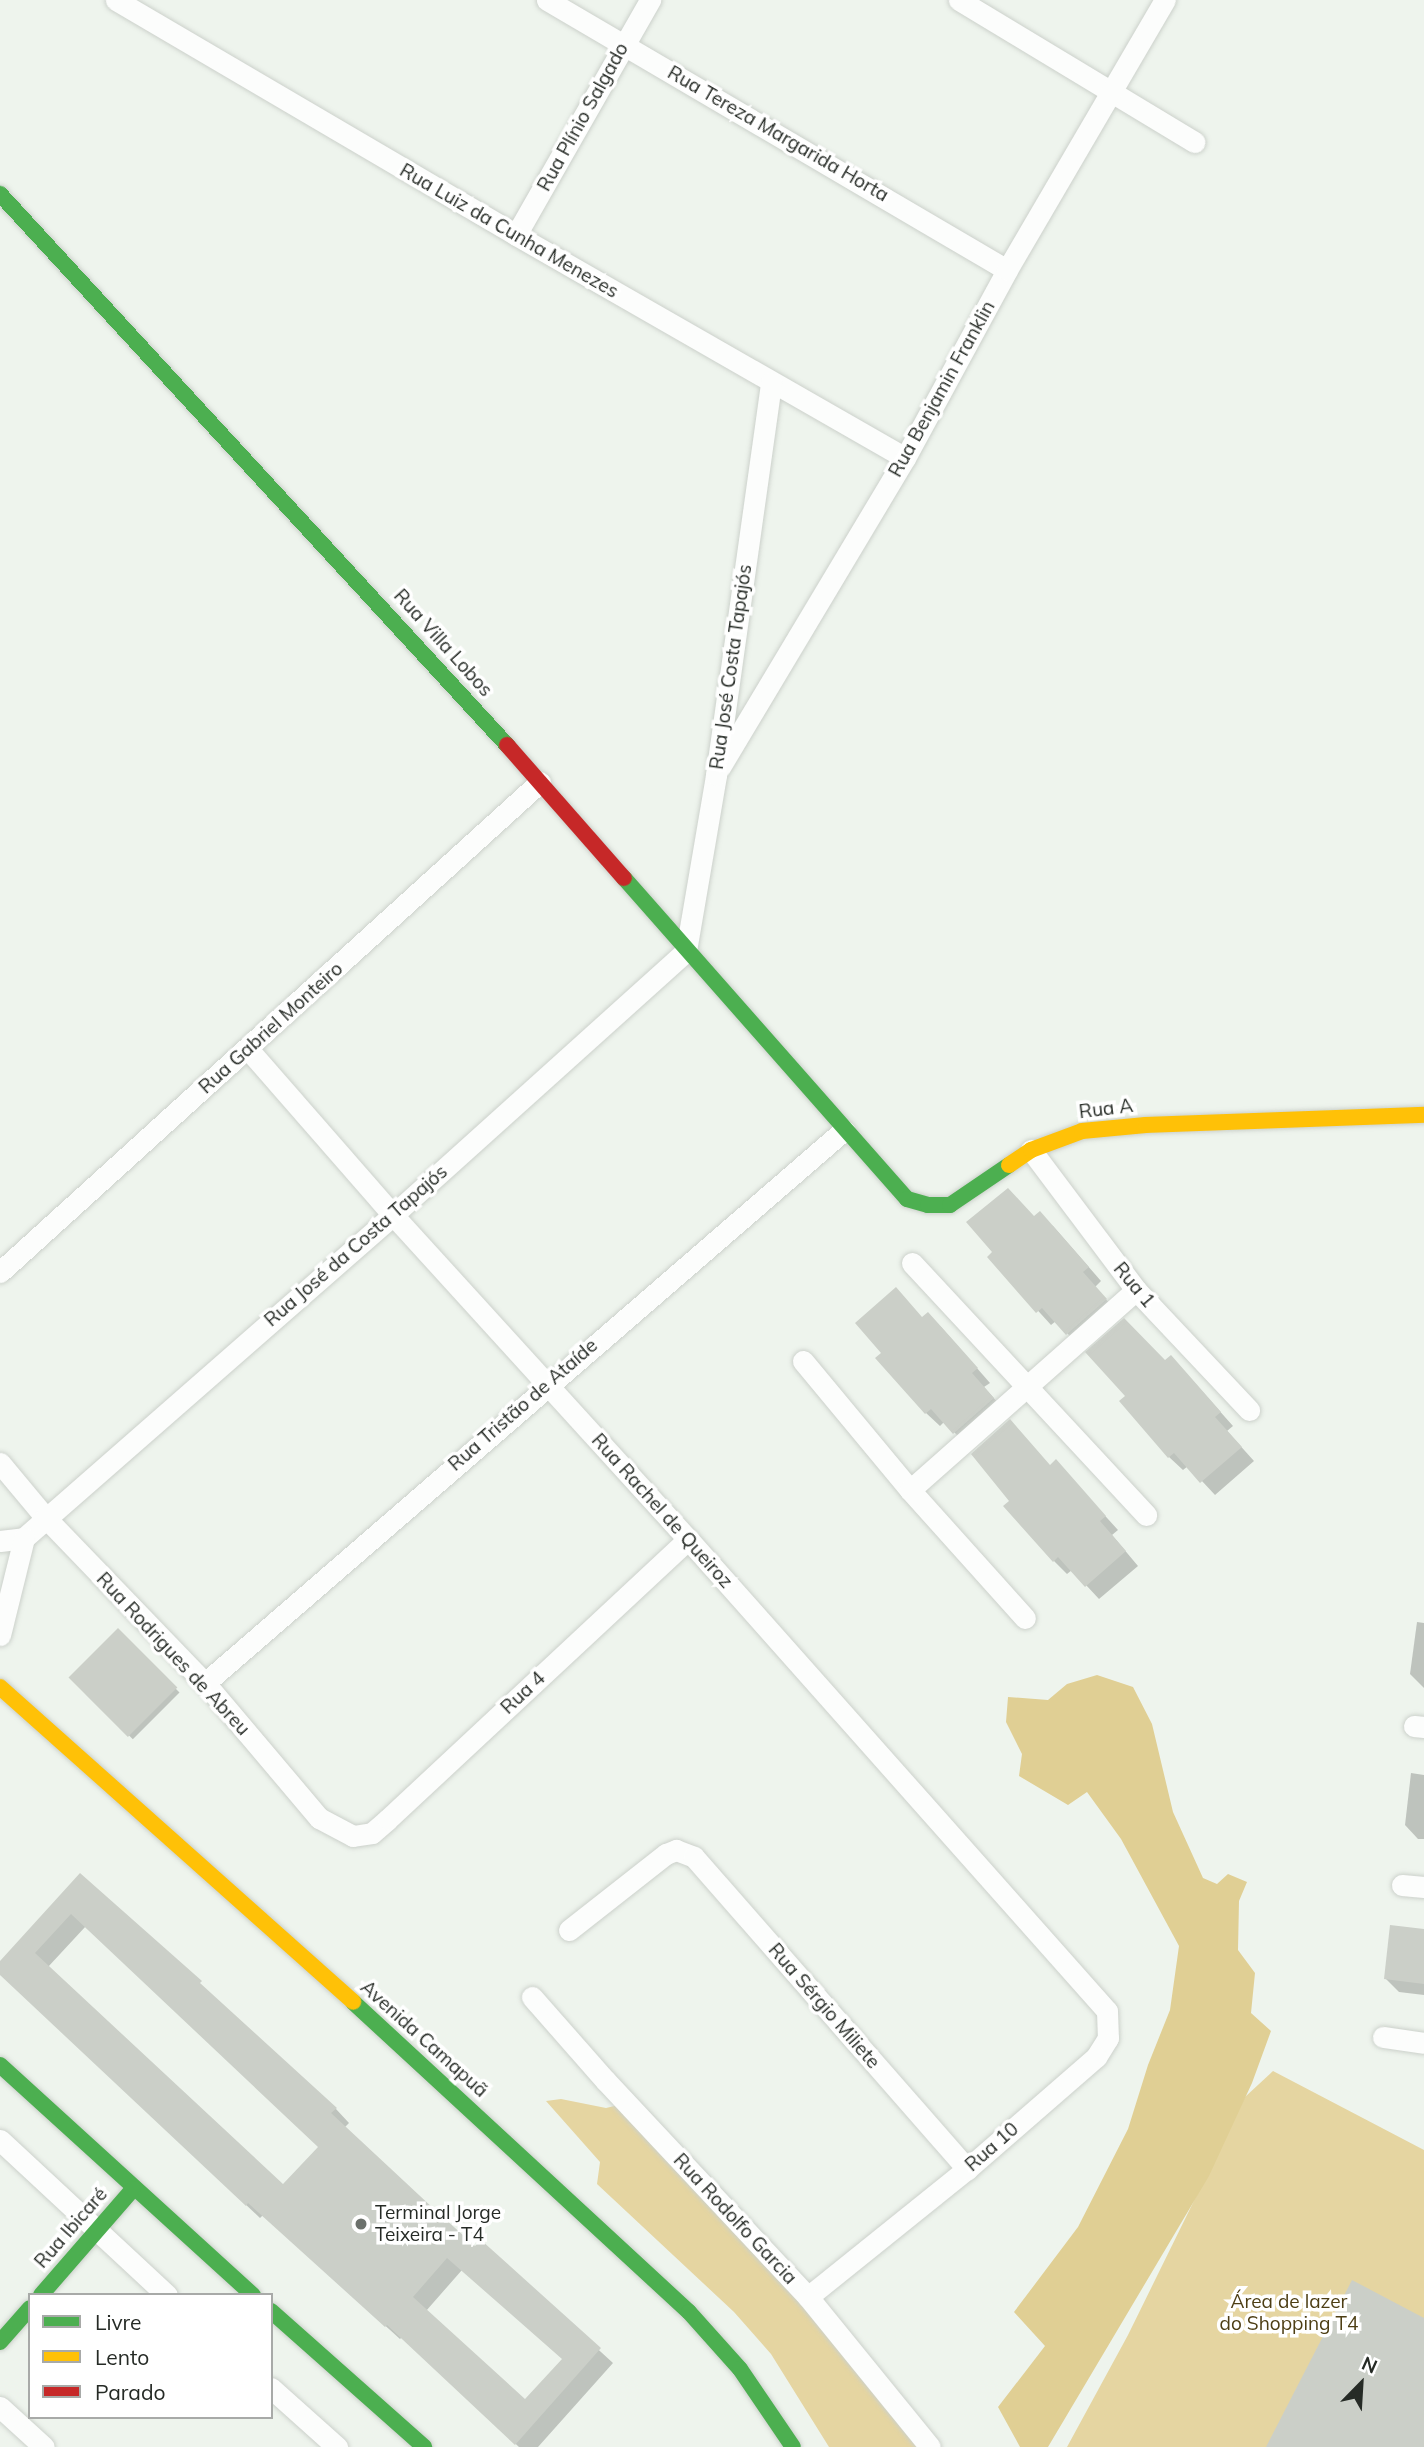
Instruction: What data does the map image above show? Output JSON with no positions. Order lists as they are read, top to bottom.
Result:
{
  "streets": {
    "street": [
      "Rua Plínio Salgado",
      "Rua Tereza Margarida Horta",
      "Rua Luiz da Cunha Menezes",
      "Rua Benjamin Franklin",
      "Rua Villa Lobos",
      "Rua José Costa Tapajós",
      "Rua Gabriel Monteiro",
      "Rua A",
      "Rua José da Costa Tapajós",
      "Rua 1",
      "Rua Tristão de Ataíde",
      "Rua Rachel de Queiroz",
      "Rua Rodrigues de Abreu",
      "Rua 4",
      "Rua Sérgio Miliete",
      "Avenida Camapuã",
      "Rua 10",
      "Rua Rodolfo Garcia",
      "Rua Ibicaré"
    ]
  },
  "crossings": [
    ["Rua Plínio Salgado", "Rua Tereza Margarida Horta"],
    ["Rua Plínio Salgado", "Rua Luiz da Cunha Menezes"],
    ["Rua Tereza Margarida Horta", "Rua Benjamin Franklin"],
    ["Rua Luiz da Cunha Menezes", "Rua Benjamin Franklin"],
    ["Rua Luiz da Cunha Menezes", "Rua José Costa Tapajós"],
    ["Rua Benjamin Franklin", "Rua José Costa Tapajós"],
    ["Rua Villa Lobos", "Rua José Costa Tapajós"],
    ["Rua Villa Lobos", "Rua Gabriel Monteiro"],
    ["Rua Villa Lobos", "Rua A"],
    ["Rua Villa Lobos", "Rua José da Costa Tapajós"],
    ["Rua Villa Lobos", "Rua Tristão de Ataíde"],
    ["Rua José Costa Tapajós", "Rua José da Costa Tapajós"],
    ["Rua Gabriel Monteiro", "Rua Rachel de Queiroz"],
    ["Rua A", "Rua 1"],
    ["Rua A", "Rua Tristão de Ataíde"],
    ["Rua José da Costa Tapajós", "Rua Rachel de Queiroz"],
    ["Rua José da Costa Tapajós", "Rua Rodrigues de Abreu"],
    ["Rua Tristão de Ataíde", "Rua Rachel de Queiroz"],
    ["Rua Tristão de Ataíde", "Rua Rodrigues de Abreu"],
    ["Rua Rachel de Queiroz", "Rua 4"],
    ["Rua Rachel de Queiroz", "Rua 10"],
    ["Rua Rodrigues de Abreu", "Rua 4"],
    ["Rua Sérgio Miliete", "Rua 10"],
    ["Rua 10", "Rua Rodolfo Garcia"]
  ],
  "parks": ["Área de lazer do Shopping T4"],
  "places": ["Terminal Jorge Teixeira - T4"],
  "legend": ["Livre", "Lento", "Parado"],
  "north": "top right"
}
